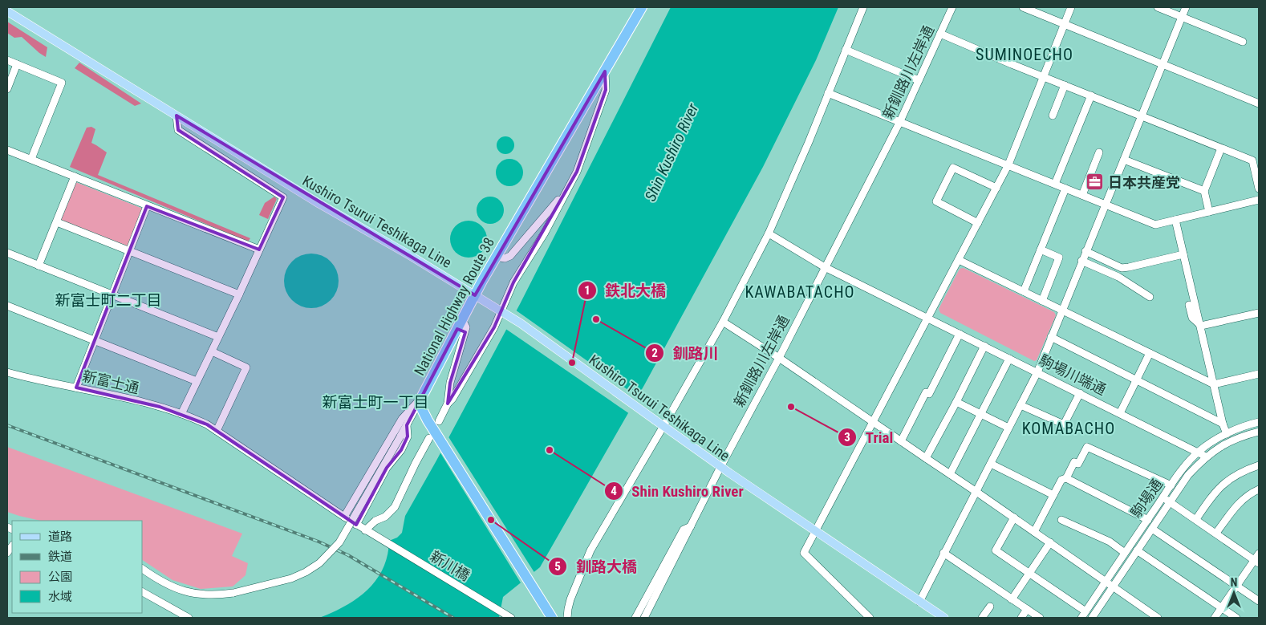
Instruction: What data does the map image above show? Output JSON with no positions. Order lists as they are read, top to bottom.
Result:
{
  "streets": {
    "highway": ["National Highway Route 38"],
    "main road": ["Kushiro Tsurui Teshikaga Line"],
    "street": [
      "新釧路川左岸通",
      "駒場川端通",
      "新富士通",
      "駒場通",
      "新川橋"
    ]
  },
  "crossings": [
    ["新釧路川左岸通", "Kushiro Tsurui Teshikaga Line"],
    ["新釧路川左岸通", "駒場川端通"],
    ["Kushiro Tsurui Teshikaga Line", "National Highway Route 38"],
    ["駒場川端通", "駒場通"],
    ["新富士通", "新川橋"]
  ],
  "districts": [
    "SUMINOECHO",
    "KAWABATACHO",
    "新富士町二丁目",
    "新富士町一丁目",
    "KOMABACHO"
  ],
  "water": ["Shin Kushiro River"],
  "places": {
    "office": ["日本共産党"],
    "other": [
      "釧路川",
      "鉄北大橋",
      "Trial",
      "Shin Kushiro River",
      "釧路大橋"
    ]
  },
  "legend": [
    "道路",
    "鉄道",
    "公園",
    "水域"
  ],
  "north": "top"
}
